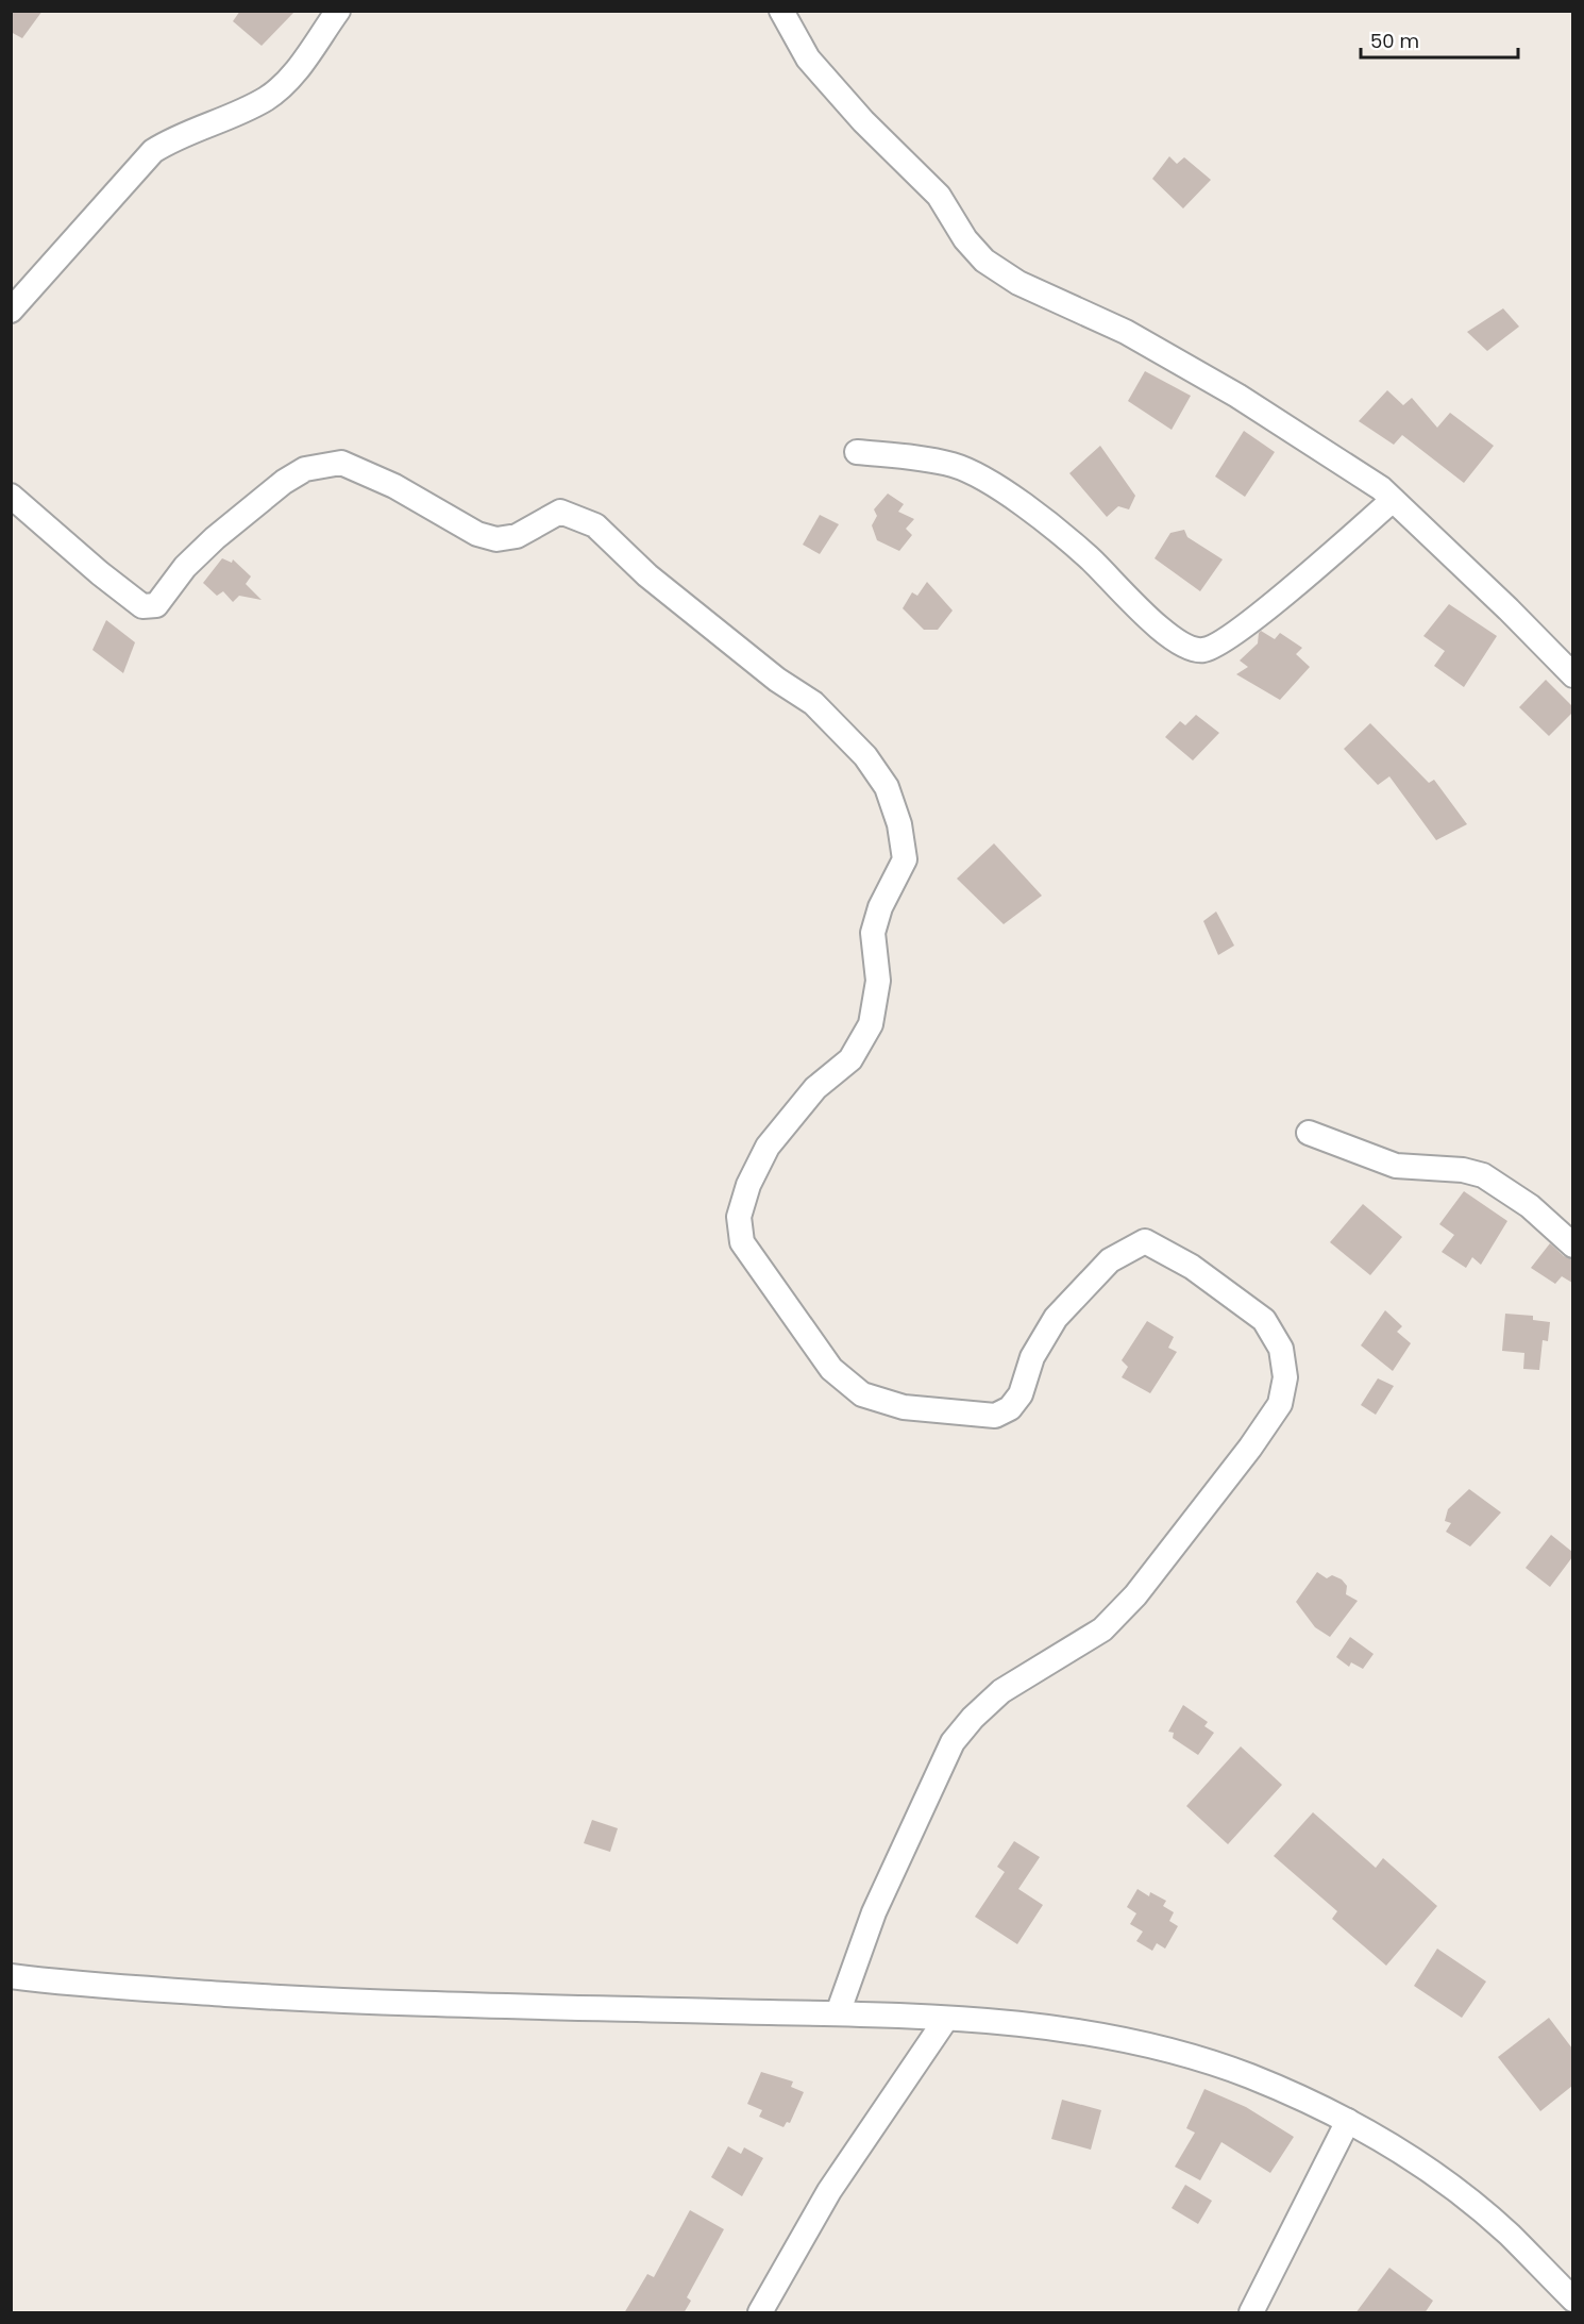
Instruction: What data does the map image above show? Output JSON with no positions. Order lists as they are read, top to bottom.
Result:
{
  "scale_bar": "50 m"
}
